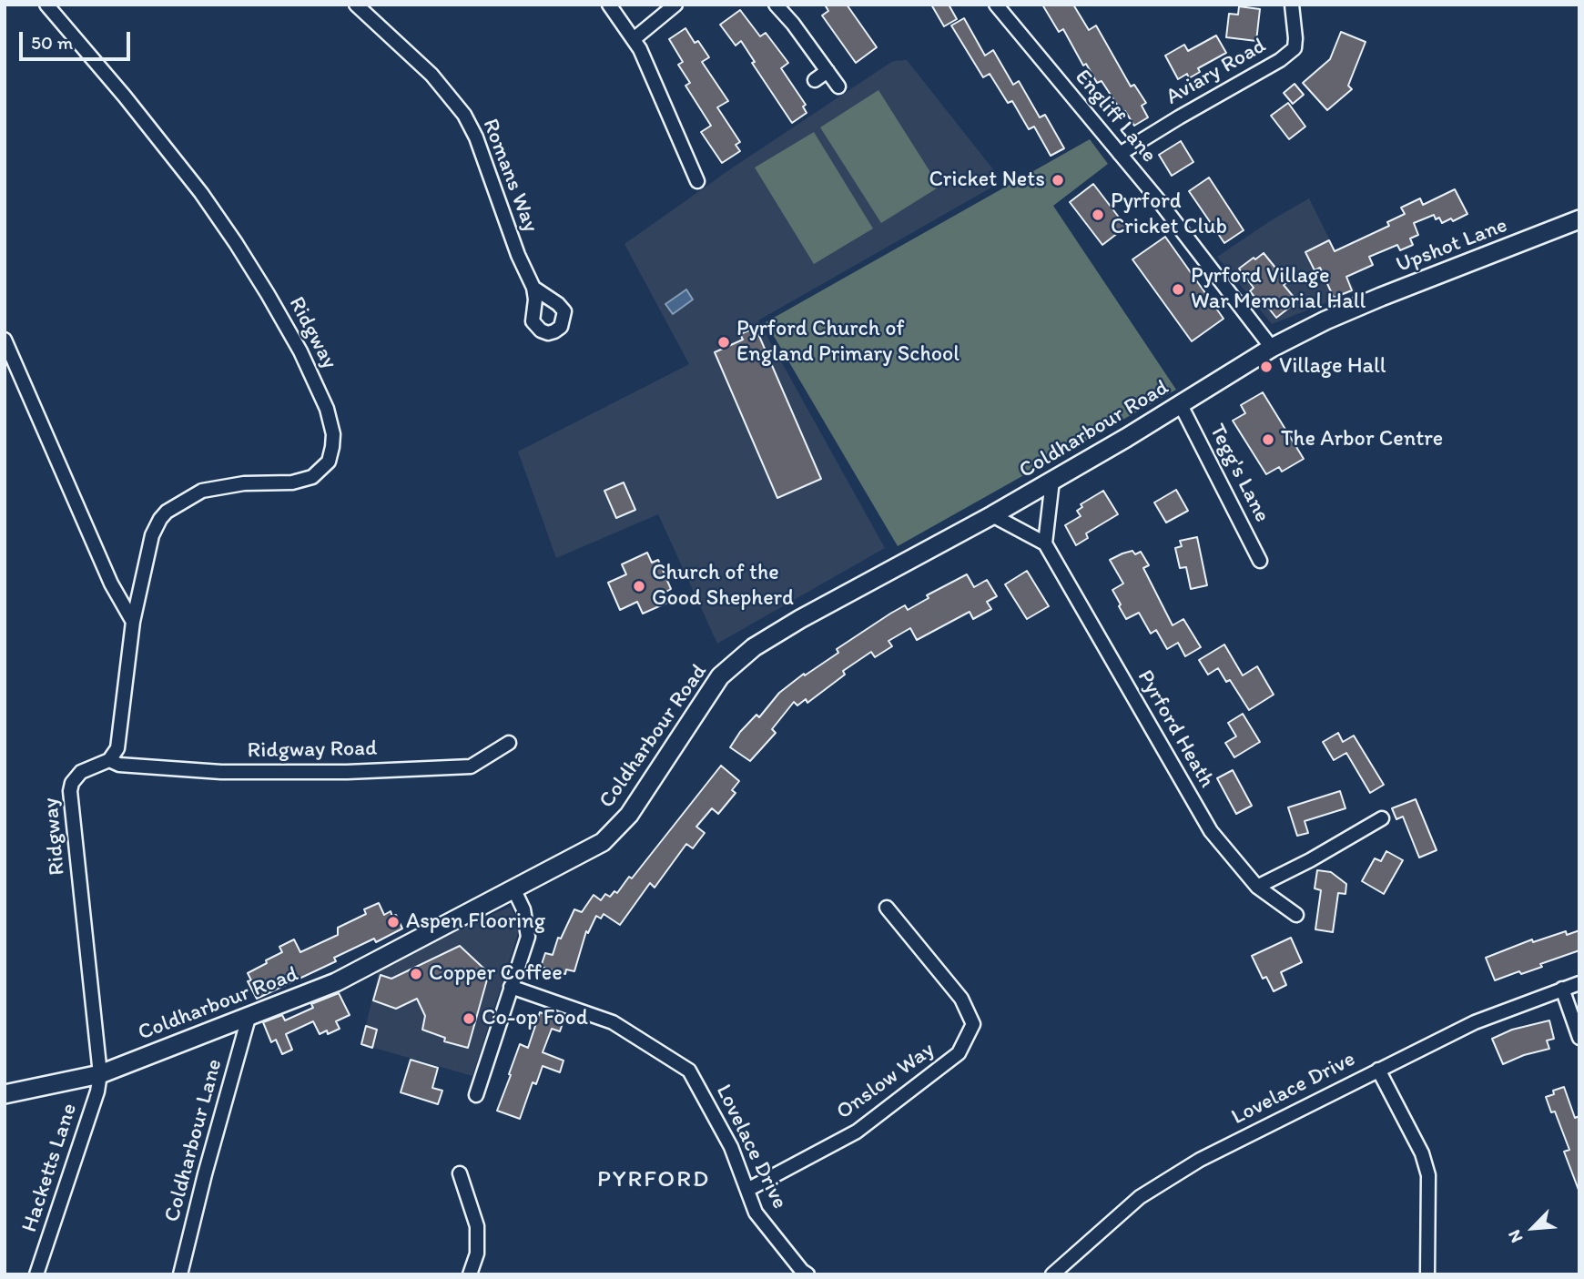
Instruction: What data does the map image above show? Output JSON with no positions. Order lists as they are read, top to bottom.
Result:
{
  "streets": {
    "main road": ["Upshot Lane", "Coldharbour Road"],
    "street": [
      "Aviary Road",
      "Engliff Lane",
      "Romans Way",
      "Ridgway",
      "Tegg's Lane",
      "Pyrford Heath",
      "Ridgway Road",
      "Onslow Way",
      "Lovelace Drive",
      "Coldharbour Lane",
      "Hacketts Lane"
    ]
  },
  "crossings": [
    ["Aviary Road", "Engliff Lane"],
    ["Engliff Lane", "Upshot Lane"],
    ["Engliff Lane", "Coldharbour Road"],
    ["Upshot Lane", "Coldharbour Road"],
    ["Ridgway", "Coldharbour Road"],
    ["Ridgway", "Ridgway Road"],
    ["Ridgway", "Hacketts Lane"],
    ["Coldharbour Road", "Tegg's Lane"],
    ["Coldharbour Road", "Coldharbour Lane"],
    ["Coldharbour Road", "Hacketts Lane"],
    ["Onslow Way", "Lovelace Drive"]
  ],
  "districts": ["PYRFORD"],
  "places": [
    "Cricket Nets",
    "Pyrford Cricket Club",
    "Pyrford Village War Memorial Hall",
    "Pyrford Church of England Primary School",
    "Village Hall",
    "The Arbor Centre",
    "Church of the Good Shepherd",
    "Aspen Flooring",
    "Copper Coffee",
    "Co-op Food"
  ],
  "scale_bar": "50 m",
  "north": "bottom left"
}
